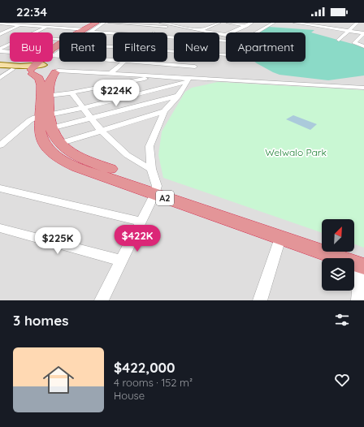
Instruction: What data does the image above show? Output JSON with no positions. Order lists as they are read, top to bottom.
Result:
{
  "streets": {
    "highway": ["A2"]
  },
  "parks": ["Welwalo Park"],
  "north": "top right",
  "page": {
    "status": "22:34",
    "chip": [
      "Buy",
      "Rent",
      "Filters",
      "New",
      "Apartment"
    ],
    "price": ["$224K", "$422K", "$225K"],
    "heading": "3 homes",
    "list": [
      {
        "name": "$422,000",
        "note": "4 rooms · 152 m² · House"
      }
    ]
  }
}
